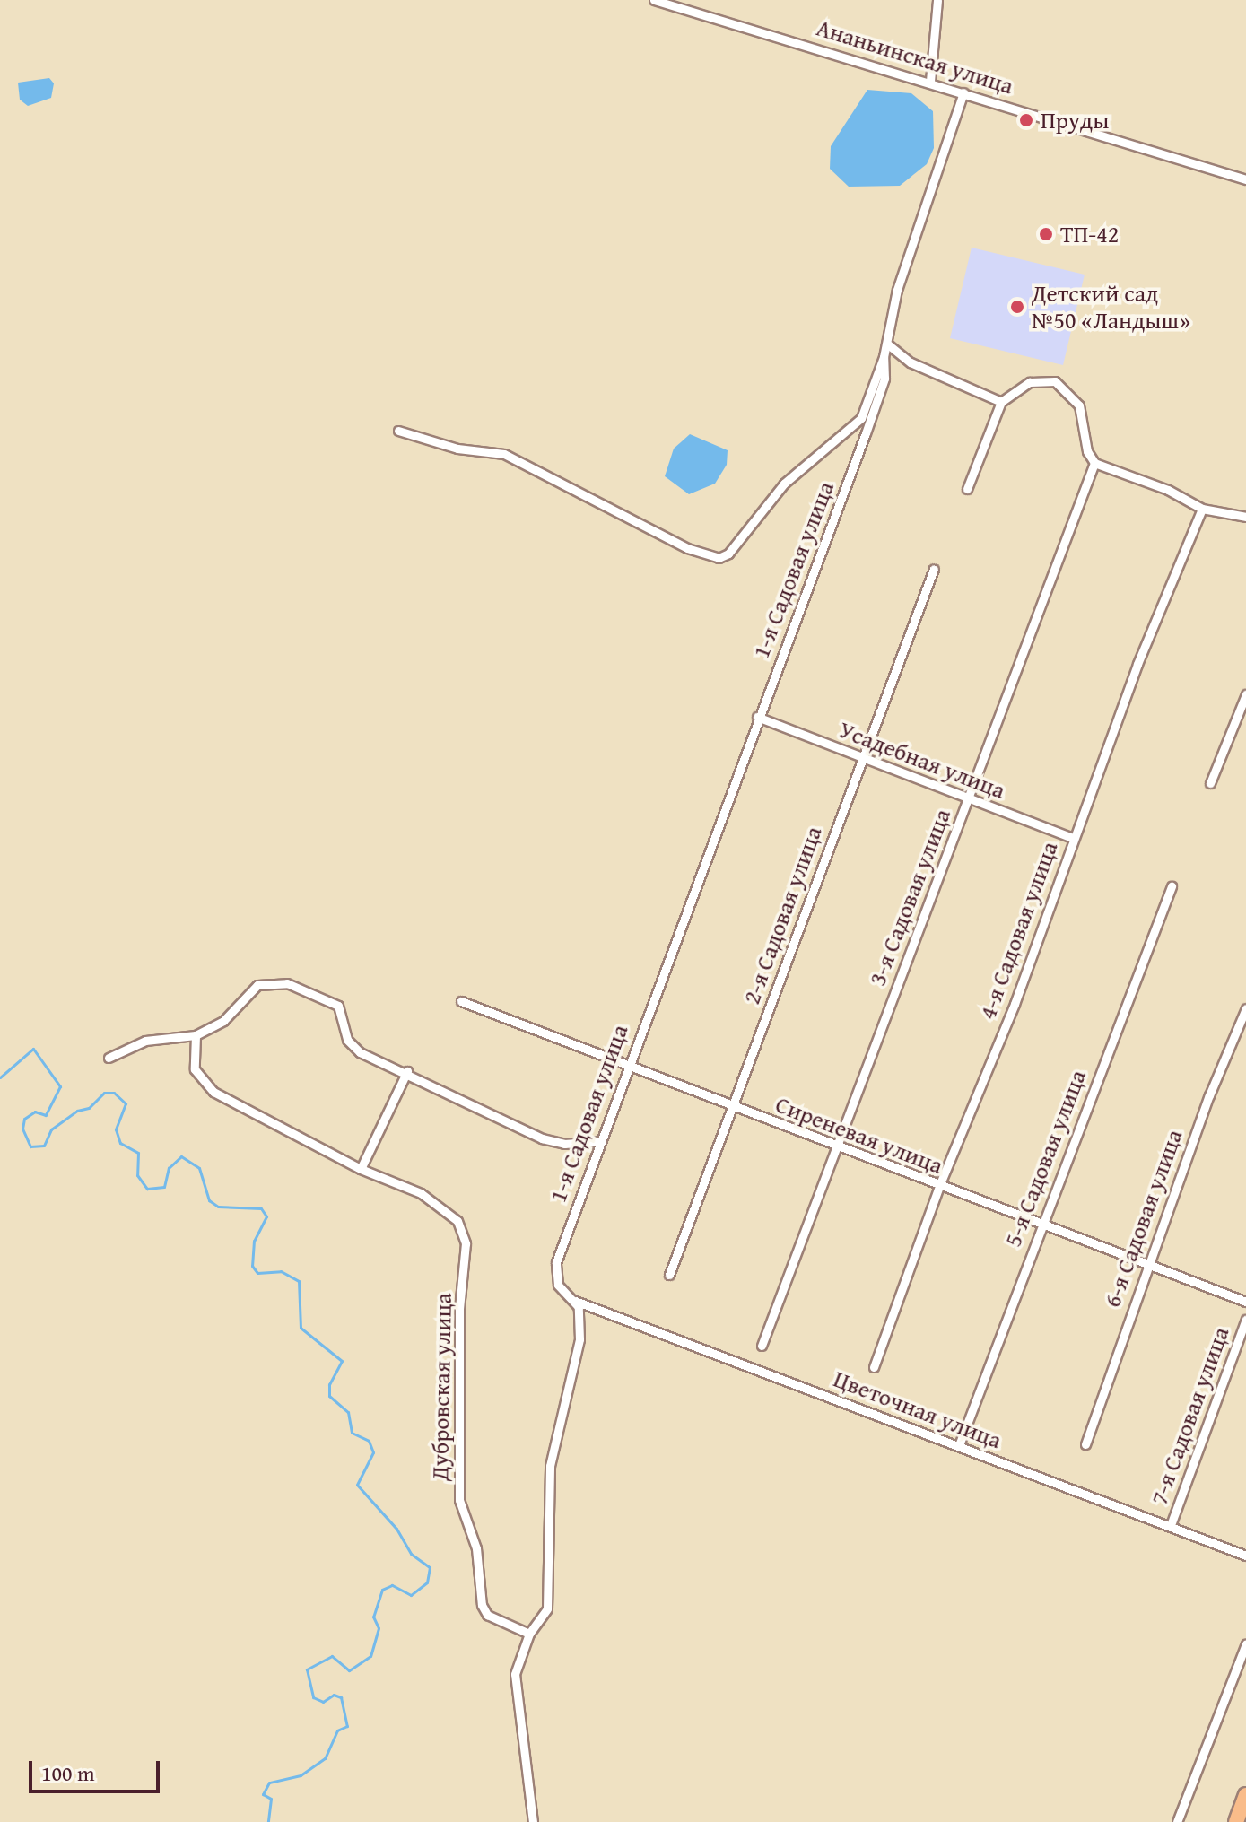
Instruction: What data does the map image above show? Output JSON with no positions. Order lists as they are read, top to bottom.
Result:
{
  "streets": {
    "street": [
      "Ананьинская улица",
      "1-я Садовая улица",
      "Усадебная улица",
      "3-я Садовая улица",
      "2-я Садовая улица",
      "4-я Садовая улица",
      "Сиреневая улица",
      "5-я Садовая улица",
      "6-я Садовая улица",
      "Дубровская улица",
      "Цветочная улица",
      "7-я Садовая улица"
    ]
  },
  "crossings": [
    ["1-я Садовая улица", "Усадебная улица"],
    ["1-я Садовая улица", "Сиреневая улица"],
    ["1-я Садовая улица", "Дубровская улица"],
    ["1-я Садовая улица", "Цветочная улица"],
    ["Усадебная улица", "3-я Садовая улица"],
    ["Усадебная улица", "2-я Садовая улица"],
    ["Усадебная улица", "4-я Садовая улица"],
    ["3-я Садовая улица", "Сиреневая улица"],
    ["2-я Садовая улица", "Сиреневая улица"],
    ["4-я Садовая улица", "Сиреневая улица"],
    ["Сиреневая улица", "5-я Садовая улица"],
    ["Сиреневая улица", "6-я Садовая улица"],
    ["5-я Садовая улица", "Цветочная улица"],
    ["Цветочная улица", "7-я Садовая улица"]
  ],
  "places": ["Пруды", "ТП-42", "Детский сад №50 «Ландыш»"],
  "scale_bar": "100 m"
}
